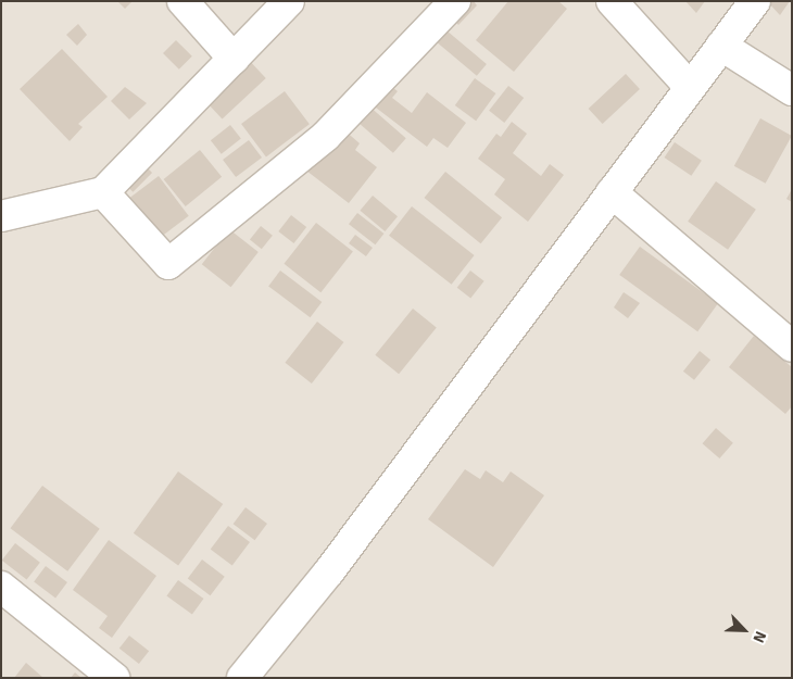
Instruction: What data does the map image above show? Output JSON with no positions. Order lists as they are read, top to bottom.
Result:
{
  "north": "bottom right"
}
